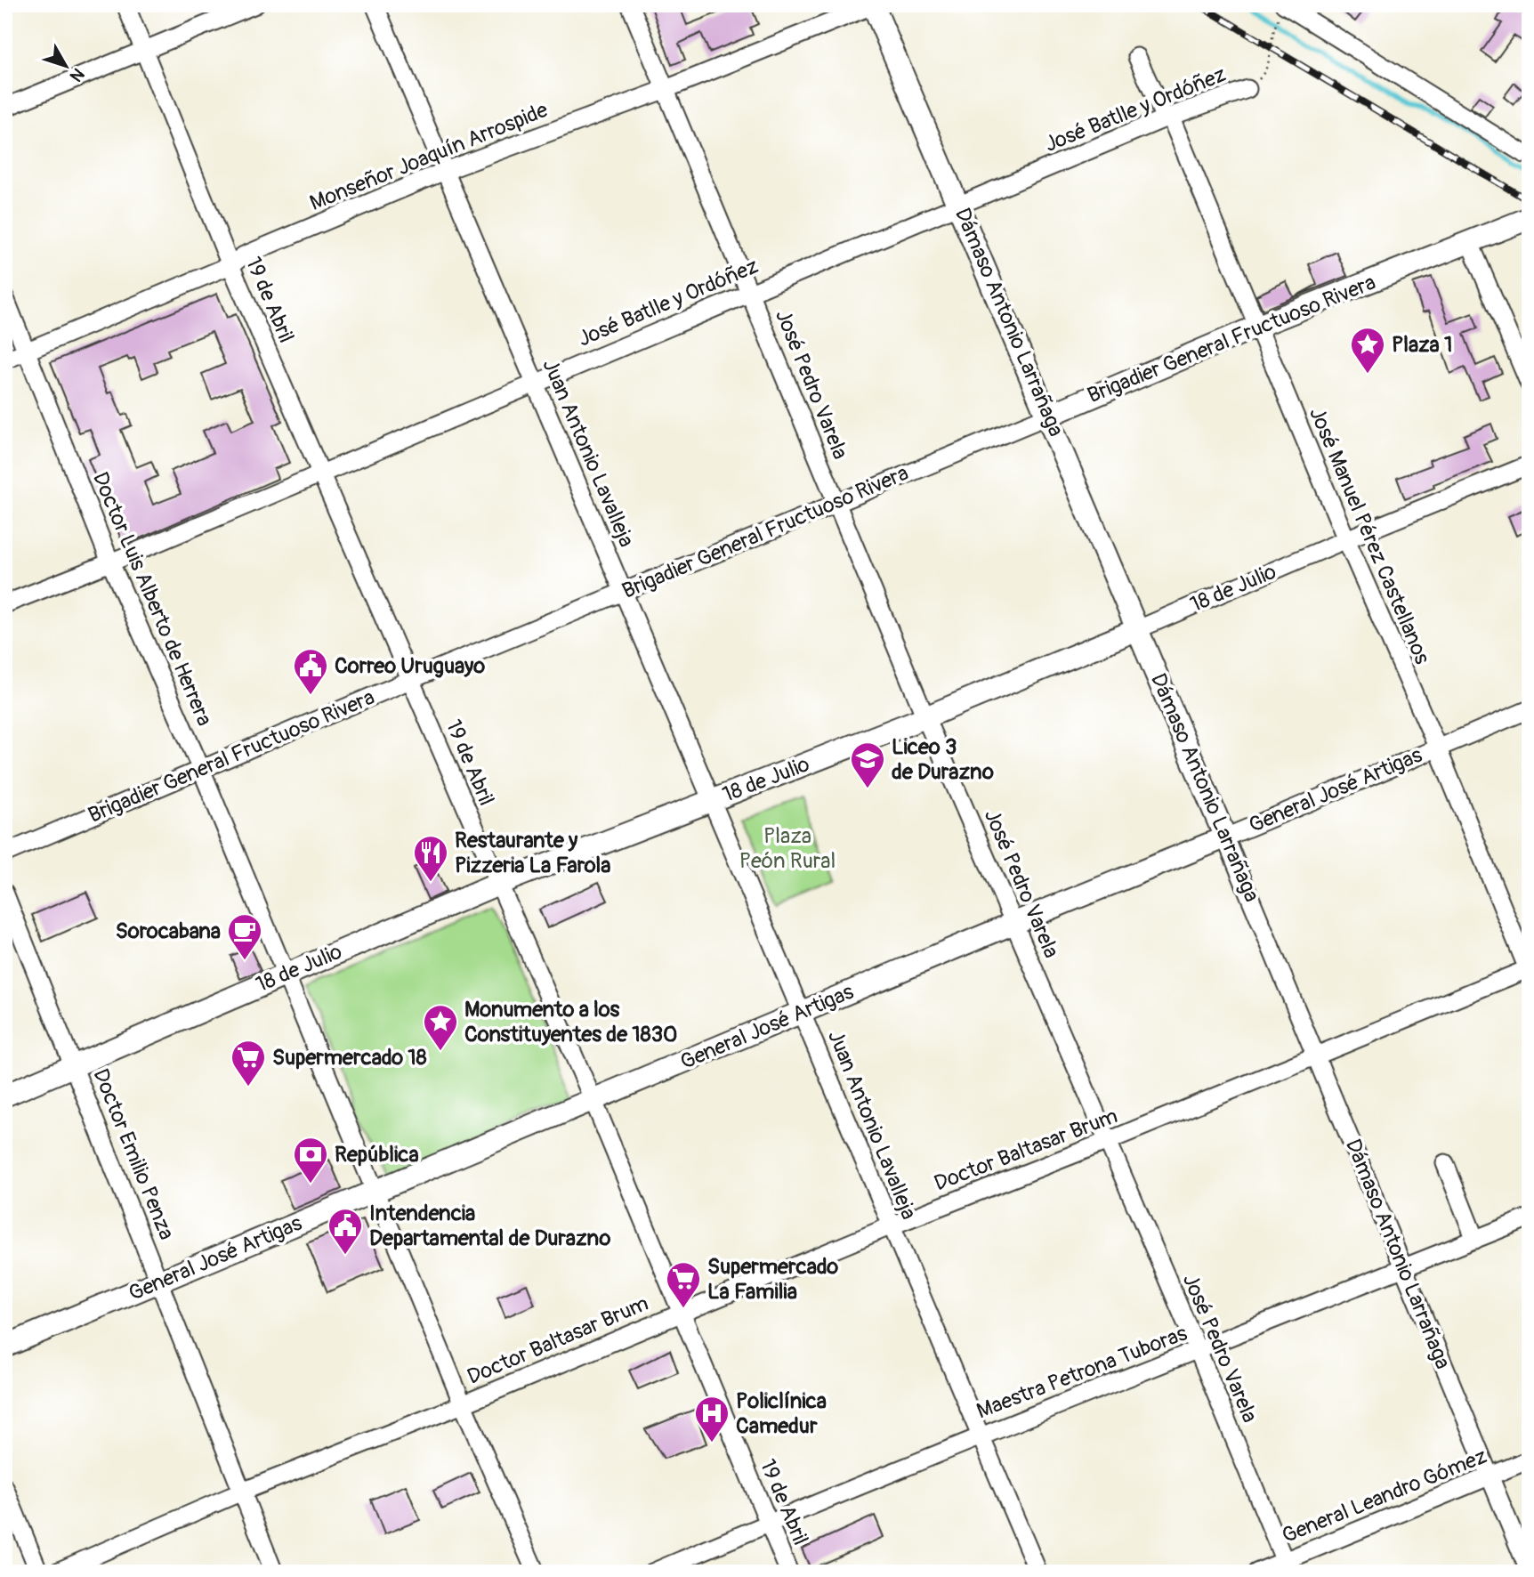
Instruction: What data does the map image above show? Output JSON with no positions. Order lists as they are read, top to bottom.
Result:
{
  "streets": {
    "street": [
      "José Batlle y Ordóñez",
      "Monseñor Joaquín Arrospide",
      "19 de Abril",
      "Dámaso Antonio Larrañaga",
      "Brigadier General Fructuoso Rivera",
      "José Pedro Varela",
      "Juan Antonio Lavalleja",
      "José Manuel Pérez Castellanos",
      "18 de Julio",
      "Doctor Luis Alberto de Herrera",
      "General José Artigas",
      "Doctor Baltasar Brum",
      "Doctor Emilio Penza",
      "Maestra Petrona Tuboras",
      "General Leandro Gómez"
    ]
  },
  "crossings": [
    ["José Batlle y Ordóñez", "19 de Abril"],
    ["José Batlle y Ordóñez", "Dámaso Antonio Larrañaga"],
    ["José Batlle y Ordóñez", "José Pedro Varela"],
    ["José Batlle y Ordóñez", "Juan Antonio Lavalleja"],
    ["José Batlle y Ordóñez", "José Manuel Pérez Castellanos"],
    ["José Batlle y Ordóñez", "Doctor Luis Alberto de Herrera"],
    ["Monseñor Joaquín Arrospide", "19 de Abril"],
    ["Monseñor Joaquín Arrospide", "Dámaso Antonio Larrañaga"],
    ["Monseñor Joaquín Arrospide", "José Pedro Varela"],
    ["Monseñor Joaquín Arrospide", "Juan Antonio Lavalleja"],
    ["Monseñor Joaquín Arrospide", "Doctor Luis Alberto de Herrera"],
    ["19 de Abril", "Brigadier General Fructuoso Rivera"],
    ["19 de Abril", "18 de Julio"],
    ["19 de Abril", "General José Artigas"],
    ["19 de Abril", "Doctor Baltasar Brum"],
    ["19 de Abril", "Maestra Petrona Tuboras"],
    ["Dámaso Antonio Larrañaga", "Brigadier General Fructuoso Rivera"],
    ["Dámaso Antonio Larrañaga", "18 de Julio"],
    ["Dámaso Antonio Larrañaga", "General José Artigas"],
    ["Dámaso Antonio Larrañaga", "Doctor Baltasar Brum"],
    ["Dámaso Antonio Larrañaga", "Maestra Petrona Tuboras"],
    ["Dámaso Antonio Larrañaga", "General Leandro Gómez"],
    ["Brigadier General Fructuoso Rivera", "José Pedro Varela"],
    ["Brigadier General Fructuoso Rivera", "Juan Antonio Lavalleja"],
    ["Brigadier General Fructuoso Rivera", "José Manuel Pérez Castellanos"],
    ["Brigadier General Fructuoso Rivera", "Doctor Luis Alberto de Herrera"],
    ["José Pedro Varela", "18 de Julio"],
    ["José Pedro Varela", "General José Artigas"],
    ["José Pedro Varela", "Doctor Baltasar Brum"],
    ["José Pedro Varela", "Maestra Petrona Tuboras"],
    ["José Pedro Varela", "General Leandro Gómez"],
    ["Juan Antonio Lavalleja", "18 de Julio"],
    ["Juan Antonio Lavalleja", "General José Artigas"],
    ["Juan Antonio Lavalleja", "Doctor Baltasar Brum"],
    ["Juan Antonio Lavalleja", "Maestra Petrona Tuboras"],
    ["José Manuel Pérez Castellanos", "18 de Julio"],
    ["José Manuel Pérez Castellanos", "General José Artigas"],
    ["José Manuel Pérez Castellanos", "Doctor Baltasar Brum"],
    ["18 de Julio", "Doctor Luis Alberto de Herrera"],
    ["18 de Julio", "Doctor Emilio Penza"],
    ["Doctor Luis Alberto de Herrera", "General José Artigas"],
    ["Doctor Luis Alberto de Herrera", "Doctor Baltasar Brum"],
    ["General José Artigas", "Doctor Emilio Penza"],
    ["Doctor Baltasar Brum", "Doctor Emilio Penza"]
  ],
  "parks": ["Plaza Peón Rural"],
  "places": {
    "place": ["Plaza 1", "Monumento a los Constituyentes de 1830"],
    "public building": ["Correo Uruguayo", "Intendencia Departamental de Durazno"],
    "school or university": ["Liceo 3 de Durazno"],
    "restaurant": ["Restaurante y Pizzeria La Farola"],
    "cafe": ["Sorocabana"],
    "supermarket": ["Supermercado 18", "Supermercado La Familia"],
    "bank": ["República"],
    "hospital": ["Policlínica Camedur"]
  },
  "north": "bottom right"
}
